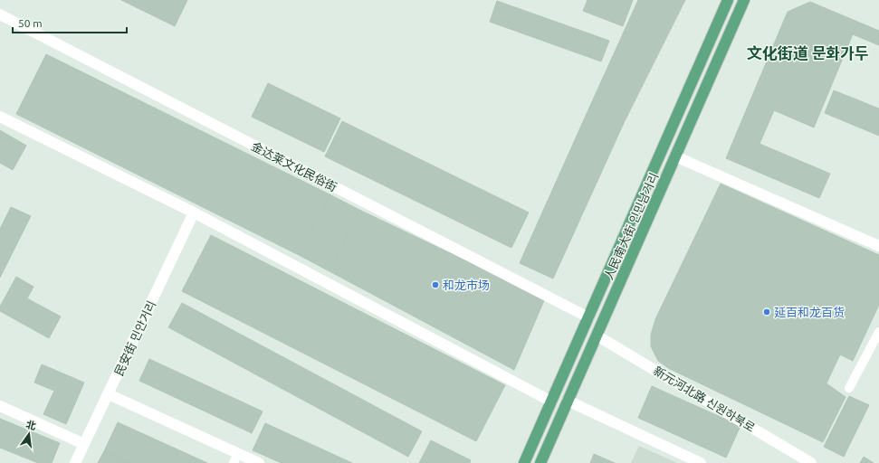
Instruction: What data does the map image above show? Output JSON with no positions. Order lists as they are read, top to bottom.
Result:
{
  "streets": {
    "main road": ["人民南大街 인민남거리"],
    "street": ["金达莱文化民俗街", "民安街 민안거리", "新元河北路 신원하북로"]
  },
  "crossings": [
    ["金达莱文化民俗街", "人民南大街 인민남거리"],
    ["人民南大街 인민남거리", "新元河北路 신원하북로"]
  ],
  "districts": ["文化街道 문화가두"],
  "places": ["和龙市场", "延百和龙百货"],
  "scale_bar": "50 m",
  "north": "top"
}
